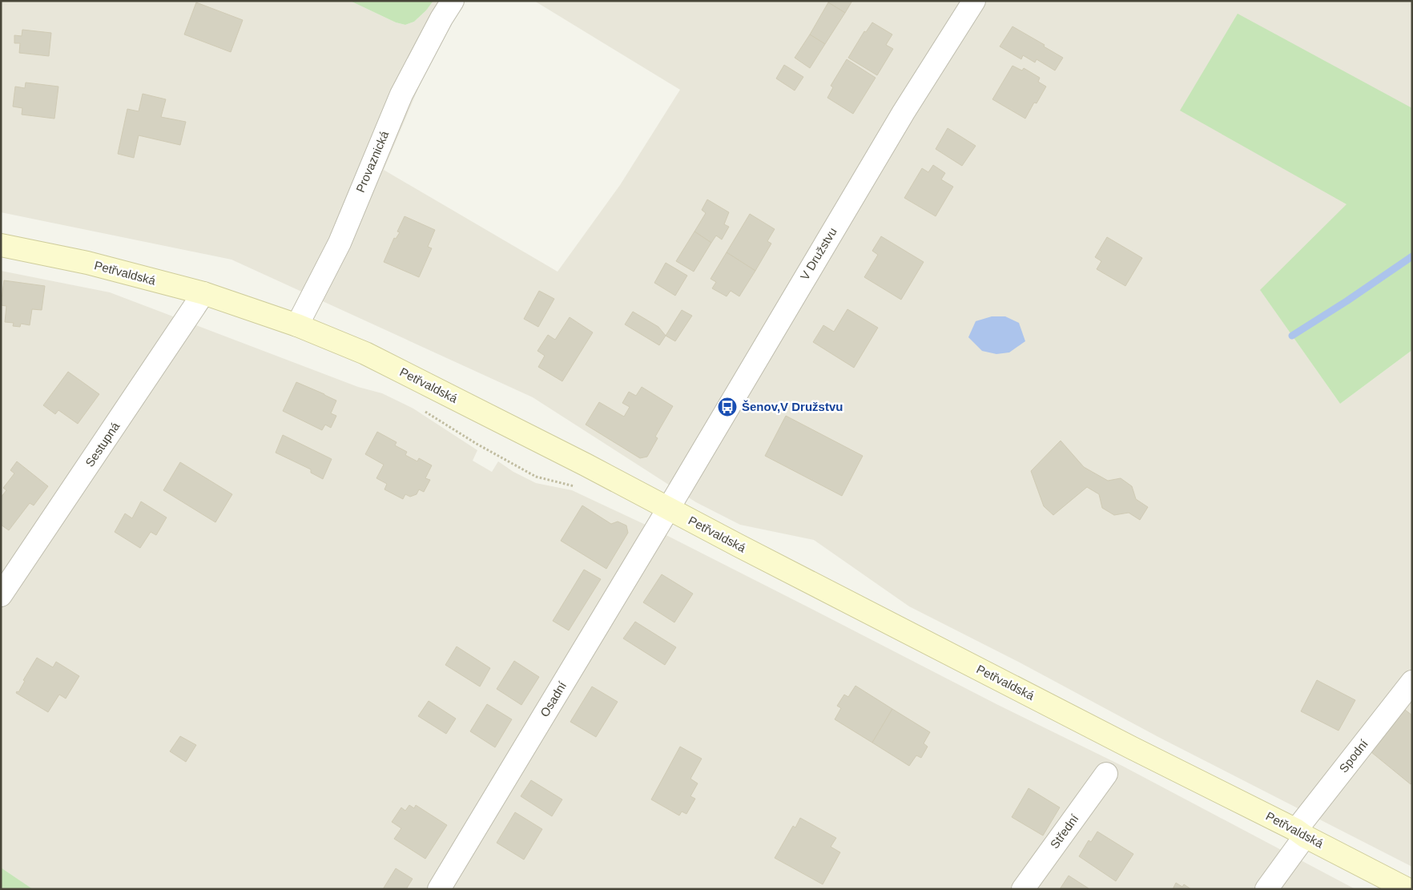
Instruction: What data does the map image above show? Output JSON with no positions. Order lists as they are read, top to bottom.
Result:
{
  "streets": {
    "main road": ["Petřvaldská"],
    "street": [
      "Provaznická",
      "V Družstvu",
      "Sestupná",
      "Osadní",
      "Spodní",
      "Střední"
    ]
  },
  "crossings": [
    ["Provaznická", "Petřvaldská"],
    ["V Družstvu", "Petřvaldská"],
    ["V Družstvu", "Osadní"],
    ["Petřvaldská", "Sestupná"],
    ["Petřvaldská", "Osadní"],
    ["Petřvaldská", "Spodní"]
  ],
  "places": {
    "bus stop": ["Šenov,V Družstvu"]
  }
}
